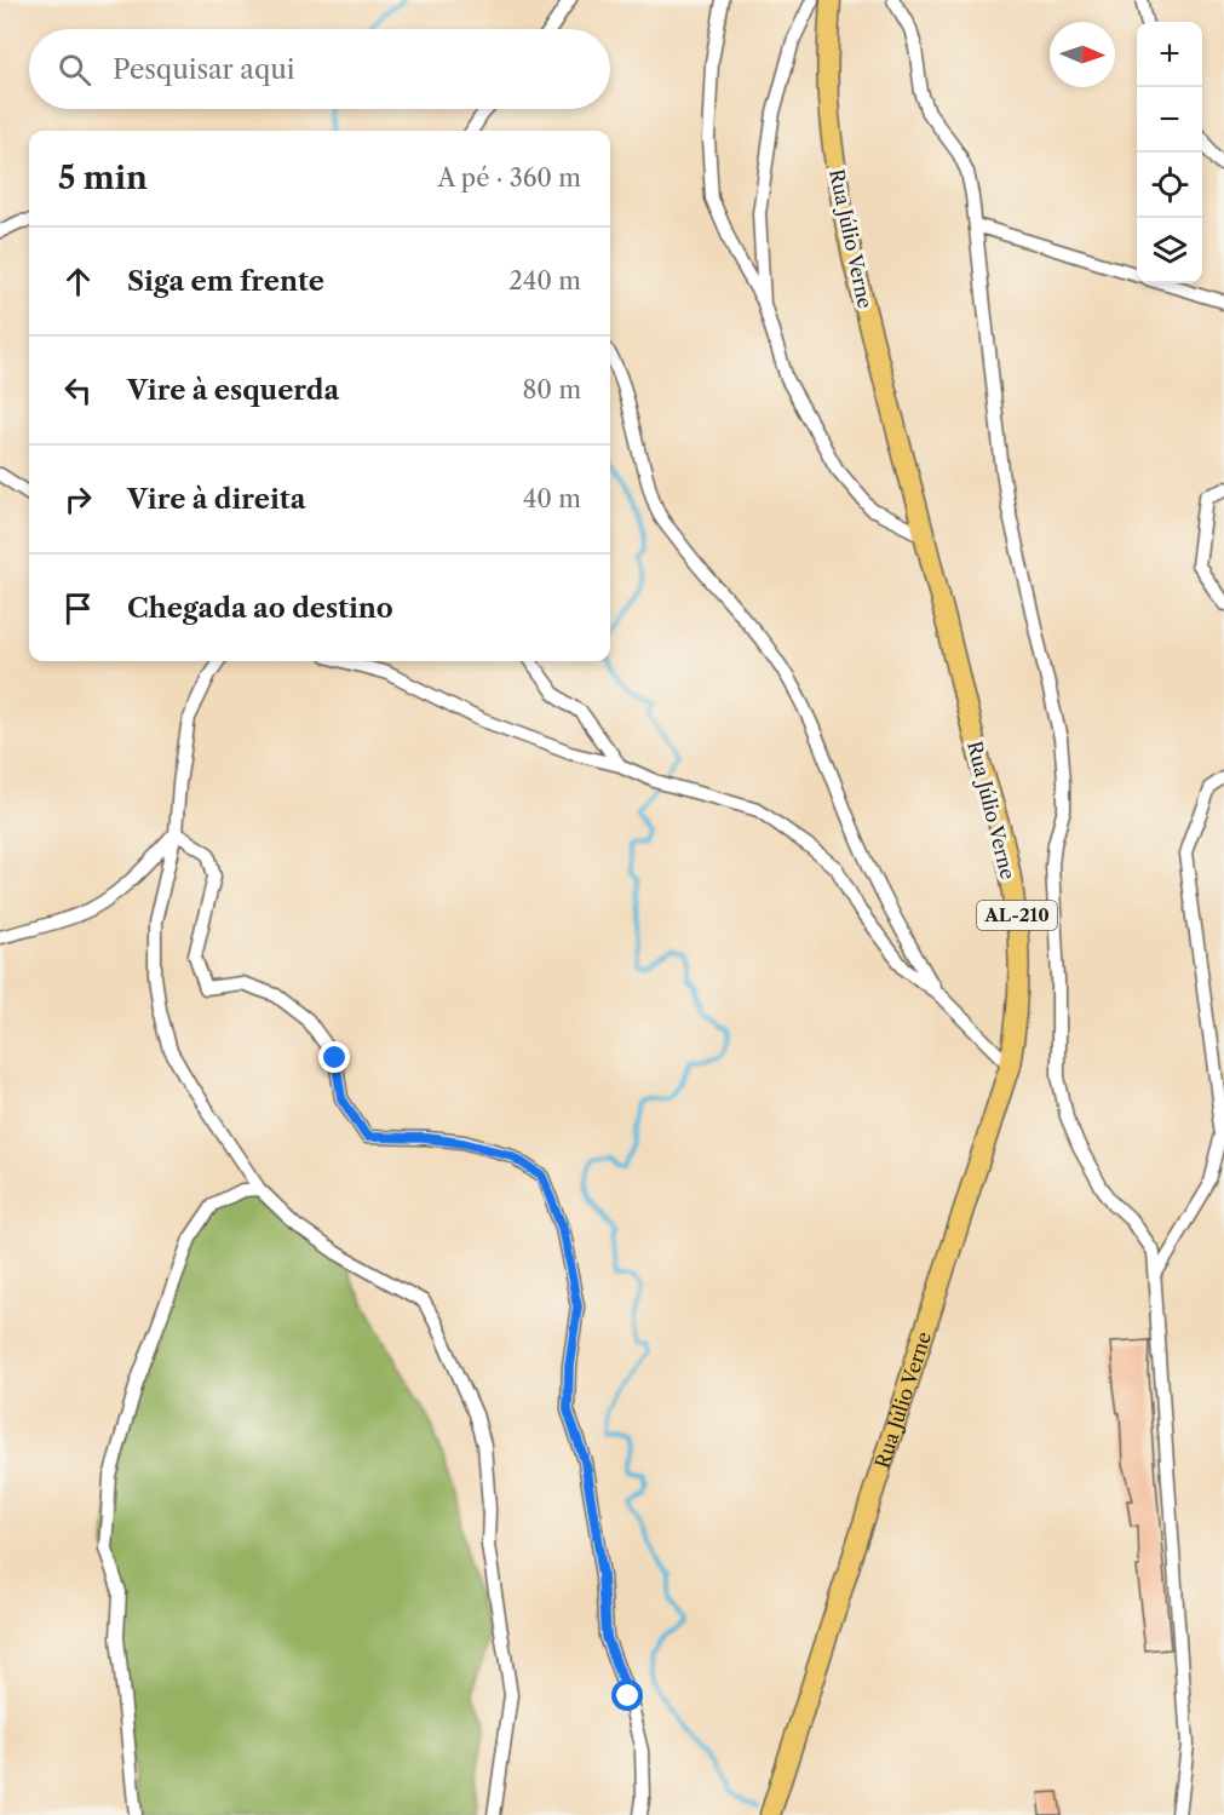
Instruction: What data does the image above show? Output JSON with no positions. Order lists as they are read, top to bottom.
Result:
{
  "streets": {
    "main road": ["Rua Júlio Verne", "AL-210"]
  },
  "north": "right",
  "page": {
    "map_buttons": ["+", "−"],
    "search": "Pesquisar aqui",
    "heading": ["5 min", "A pé · 360 m"],
    "list": [
      ["Siga em frente", "240 m"],
      ["Vire à esquerda", "80 m"],
      ["Vire à direita", "40 m"],
      "Chegada ao destino"
    ]
  }
}
